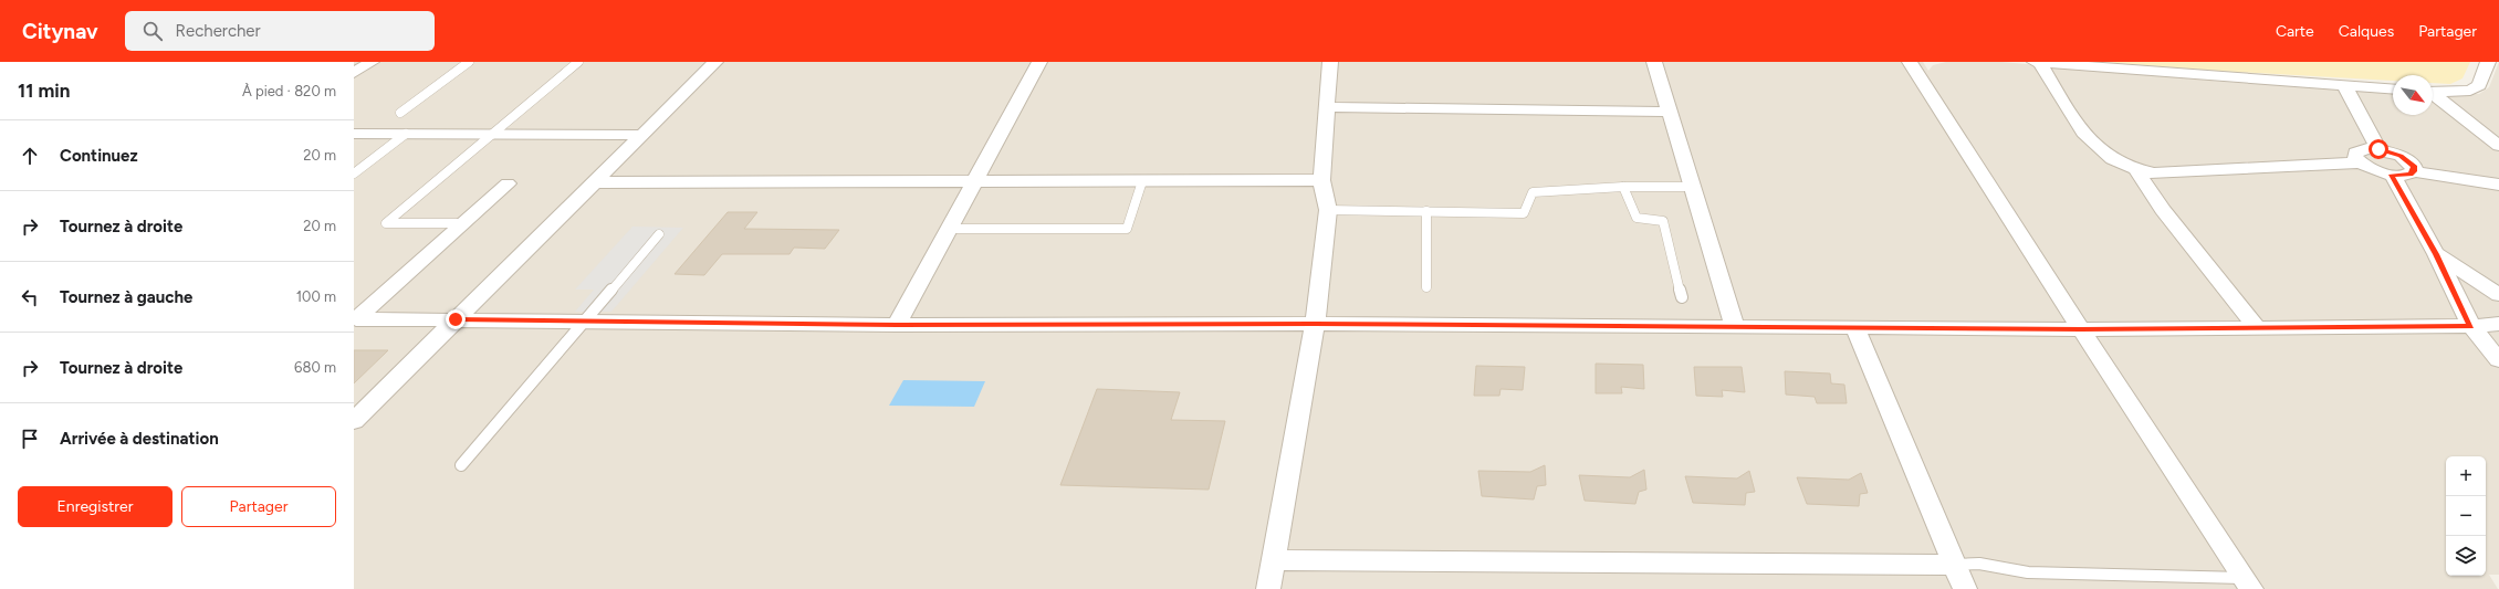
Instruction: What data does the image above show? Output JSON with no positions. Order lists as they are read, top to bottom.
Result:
{
  "north": "bottom right",
  "page": {
    "header": "Citynav",
    "search": "Rechercher",
    "nav": ["Carte", "Calques", "Partager"],
    "heading": ["11 min", "À pied · 820 m"],
    "list": [
      ["Continuez", "20 m"],
      ["Tournez à droite", "20 m"],
      ["Tournez à gauche", "100 m"],
      ["Tournez à droite", "680 m"],
      "Arrivée à destination"
    ],
    "map_buttons": ["+", "−"],
    "buttons": ["Enregistrer", "Partager"]
  }
}
